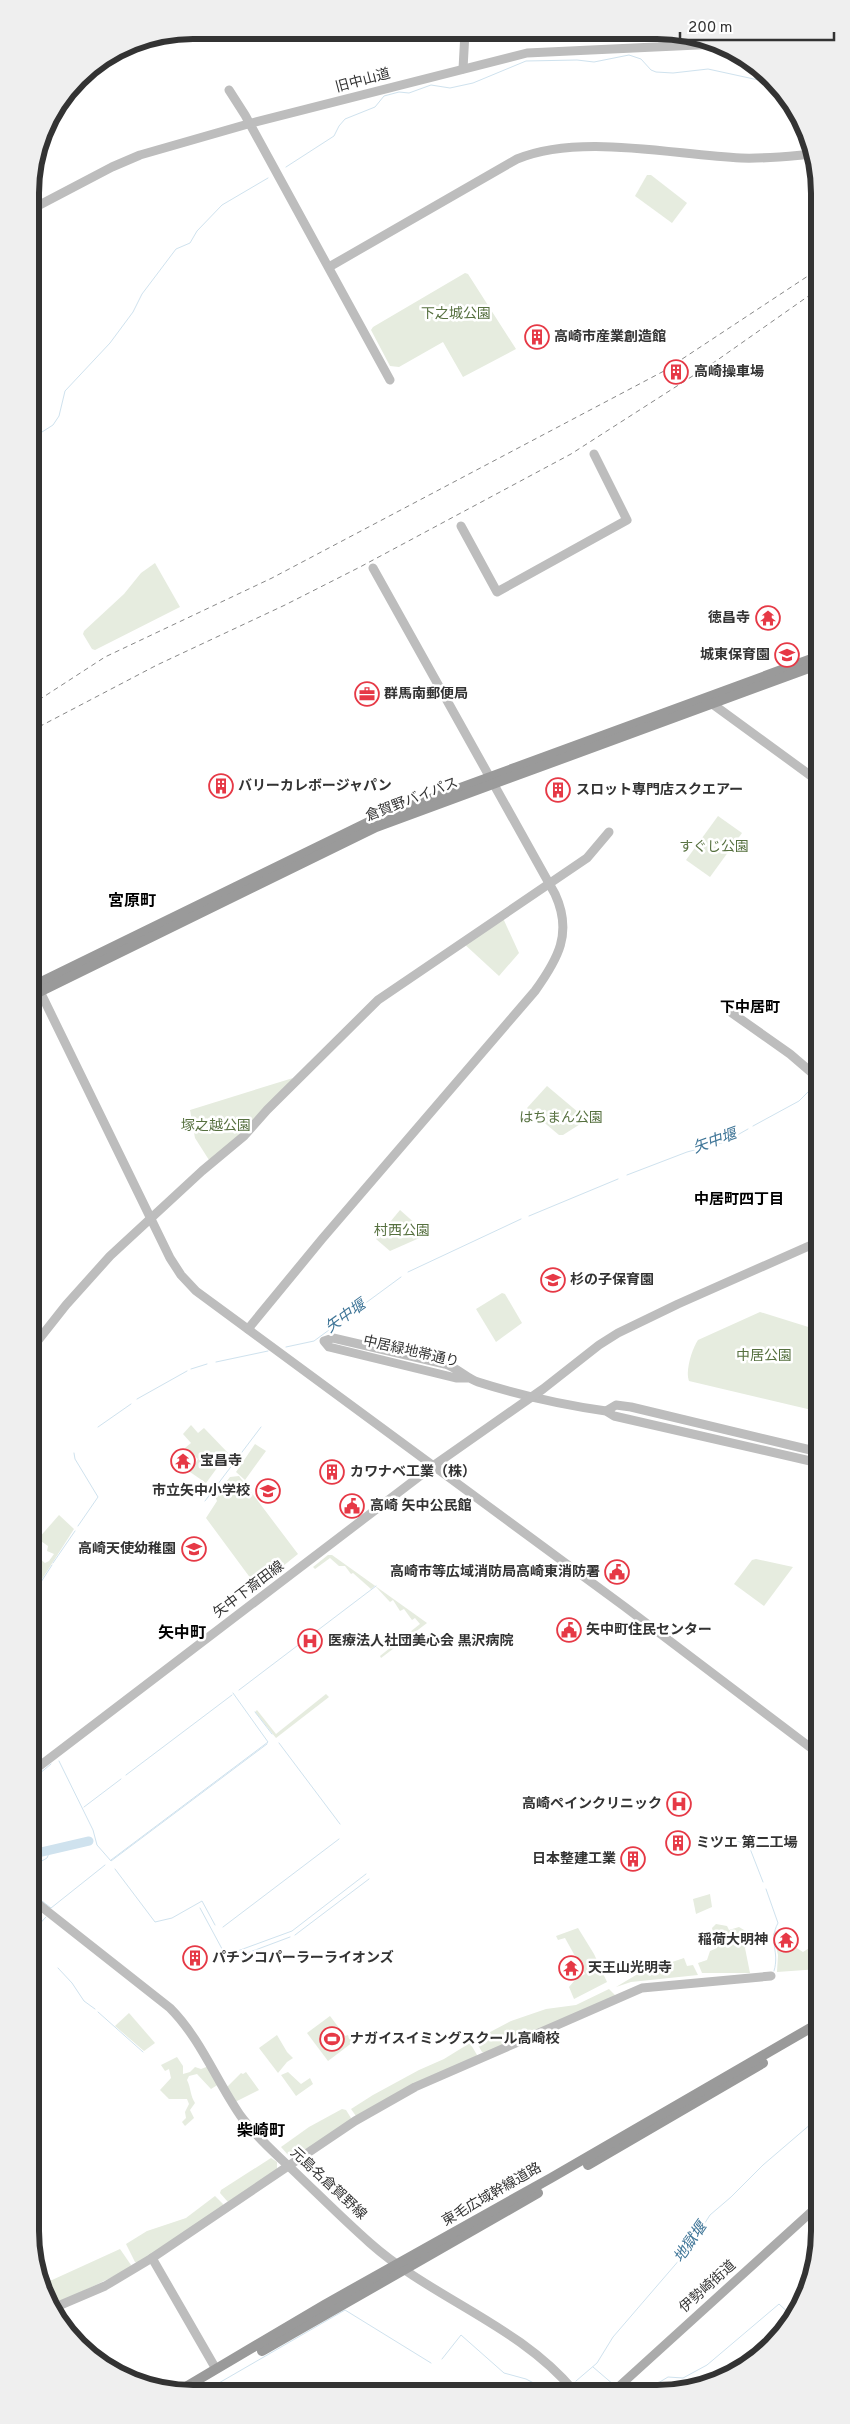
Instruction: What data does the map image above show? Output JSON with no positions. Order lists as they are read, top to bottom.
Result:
{
  "streets": {
    "highway": ["倉賀野バイパス", "東毛広域幹線道路"],
    "main road": ["伊勢崎街道"],
    "street": [
      "旧中山道",
      "中居緑地帯通り",
      "矢中下斎田線",
      "元島名倉賀野線"
    ]
  },
  "crossings": [
    ["中居緑地帯通り", "矢中下斎田線"],
    ["元島名倉賀野線", "東毛広域幹線道路"]
  ],
  "districts": [
    "宮原町",
    "下中居町",
    "中居町四丁目",
    "矢中町",
    "柴崎町"
  ],
  "water": ["矢中堰", "地獄堰"],
  "parks": [
    "下之城公園",
    "すぐじ公園",
    "はちまん公園",
    "塚之越公園",
    "村西公園",
    "中居公園"
  ],
  "places": {
    "building": [
      "高崎市産業創造館",
      "高崎操車場",
      "バリーカレボージャパン",
      "スロット専門店スクエアー",
      "カワナベ工業（株）",
      "ミツエ 第二工場",
      "日本整建工業",
      "パチンコパーラーライオンズ"
    ],
    "temple": [
      "徳昌寺",
      "宝昌寺",
      "稲荷大明神",
      "天王山光明寺"
    ],
    "school or university": [
      "城東保育園",
      "杉の子保育園",
      "市立矢中小学校",
      "高崎天使幼稚園"
    ],
    "office": ["群馬南郵便局"],
    "public building": ["高崎 矢中公民館", "高崎市等広域消防局高崎東消防署", "矢中町住民センター"],
    "hospital": ["医療法人社団美心会 黒沢病院", "高崎ペインクリニック"],
    "sports": ["ナガイスイミングスクール高崎校"]
  },
  "scale_bar": "200 m"
}
